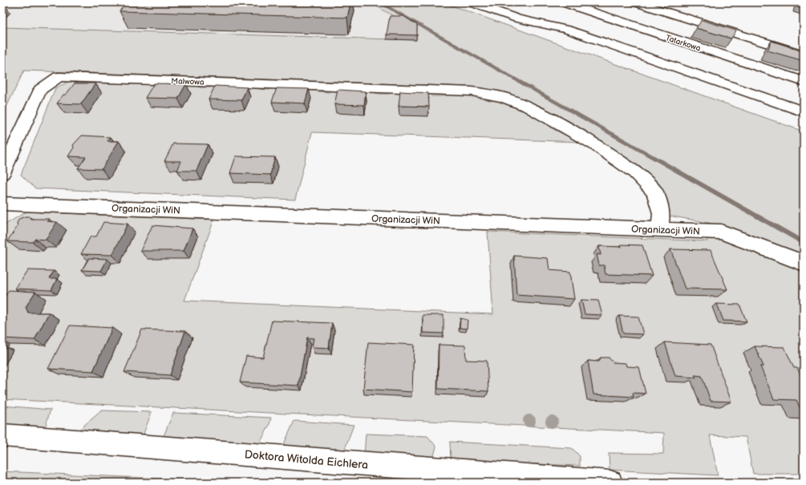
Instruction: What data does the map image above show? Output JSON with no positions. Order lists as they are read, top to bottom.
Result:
{
  "streets": {
    "street": [
      "Tatarkowa",
      "Malwowa",
      "Organizacji WiN",
      "Doktora Witolda Eichlera"
    ]
  },
  "crossings": [
    ["Malwowa", "Organizacji WiN"]
  ]
}
